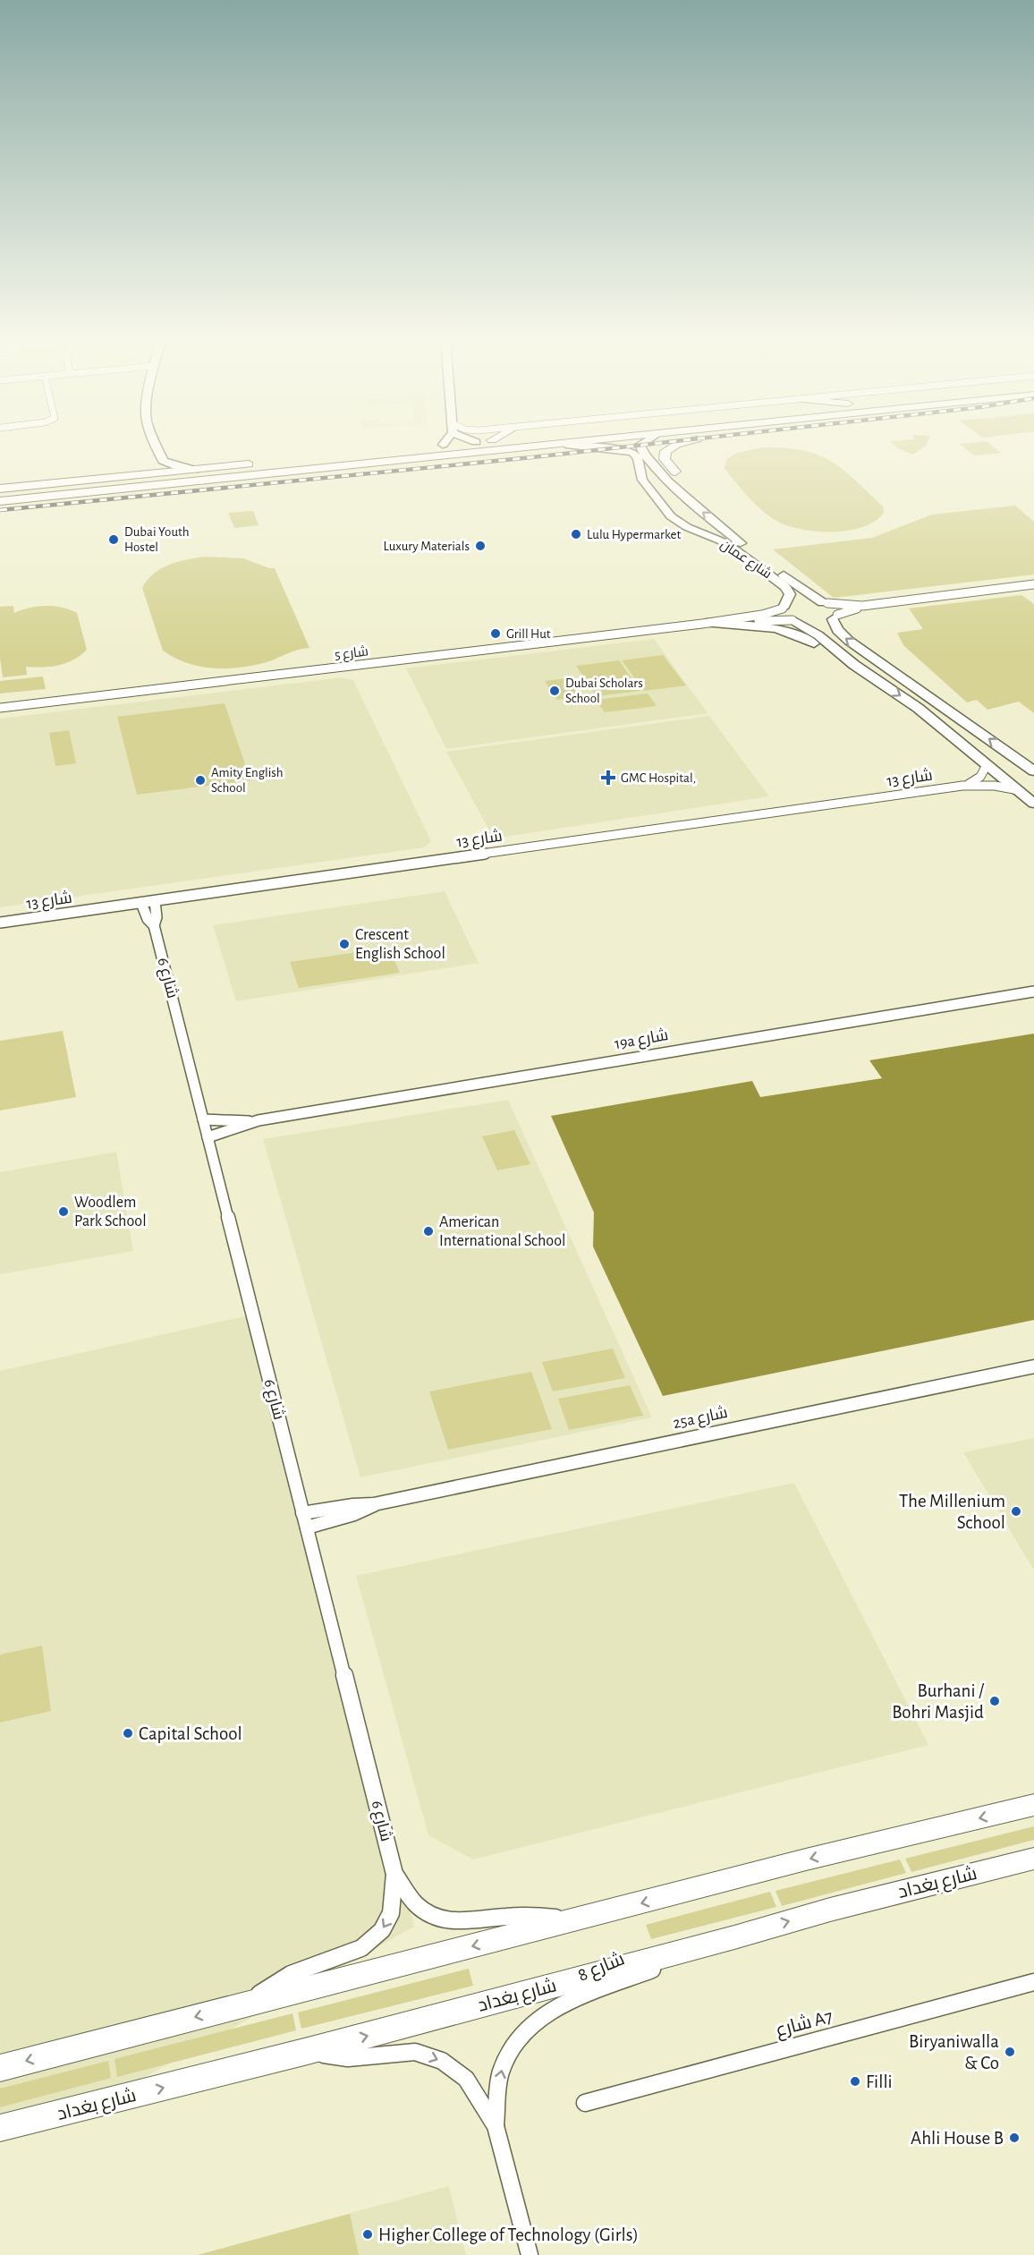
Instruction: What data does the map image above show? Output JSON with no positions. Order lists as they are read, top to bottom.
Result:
{
  "streets": {
    "main road": ["شارع بغداد"],
    "street": [
      "شارع عمان",
      "شارع 5",
      "شارع 13",
      "شارع 6",
      "19a شارع",
      "25a شارع",
      "شارع 8",
      "شارع A7"
    ]
  },
  "crossings": [
    ["شارع عمان", "شارع 5"],
    ["شارع 13", "شارع 6"],
    ["شارع 6", "19a شارع"],
    ["شارع 6", "25a شارع"],
    ["شارع بغداد", "شارع 8"]
  ],
  "one_way": ["شارع عمان"],
  "places": {
    "other": [
      "Lulu Hypermarket",
      "Dubai Youth Hostel",
      "Luxury Materials",
      "Grill Hut",
      "Dubai Scholars School",
      "Amity English School",
      "Crescent English School",
      "Woodlem Park School",
      "American International School",
      "The Millenium School",
      "Burhani / Bohri Masjid",
      "Capital School",
      "Biryaniwalla & Co",
      "Filli",
      "Ahli House B",
      "Higher College of Technology (Girls)"
    ],
    "health": ["GMC Hospital,"]
  }
}
